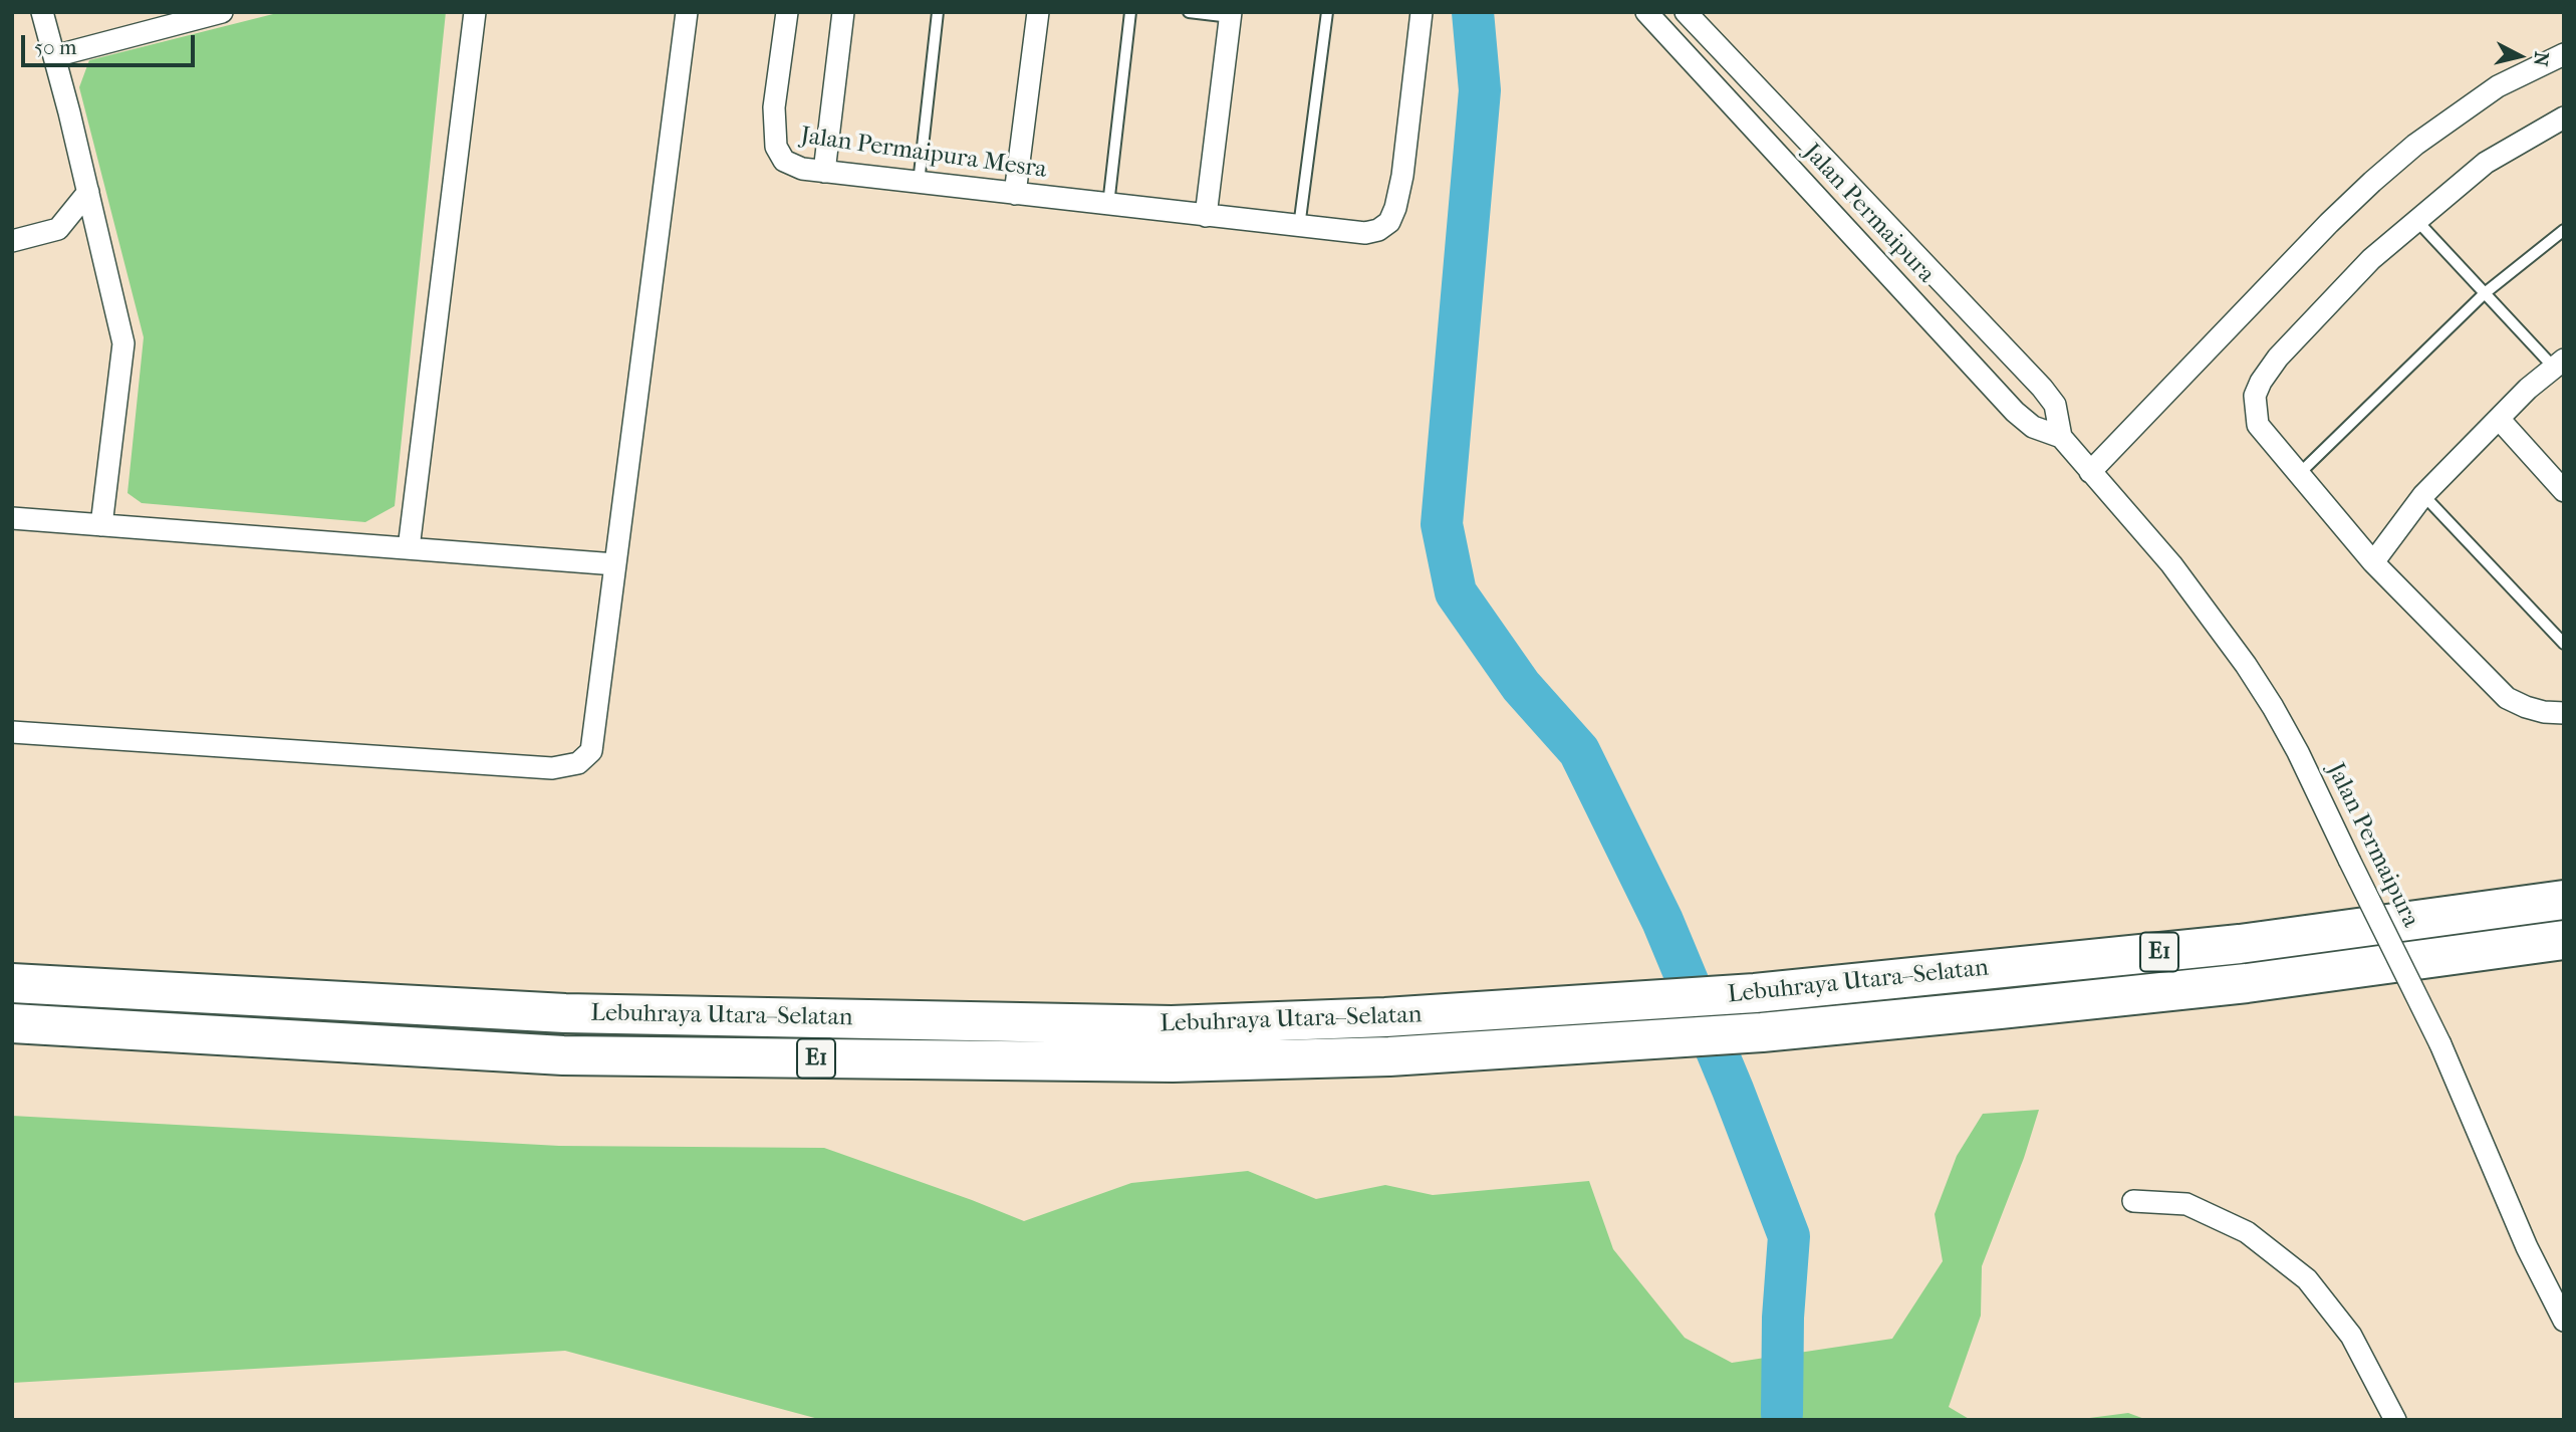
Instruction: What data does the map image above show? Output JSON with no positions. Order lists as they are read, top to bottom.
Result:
{
  "streets": {
    "highway": ["E1", "Lebuhraya Utara–Selatan"],
    "street": ["Jalan Permaipura Mesra", "Jalan Permaipura"]
  },
  "scale_bar": "50 m",
  "north": "right"
}
